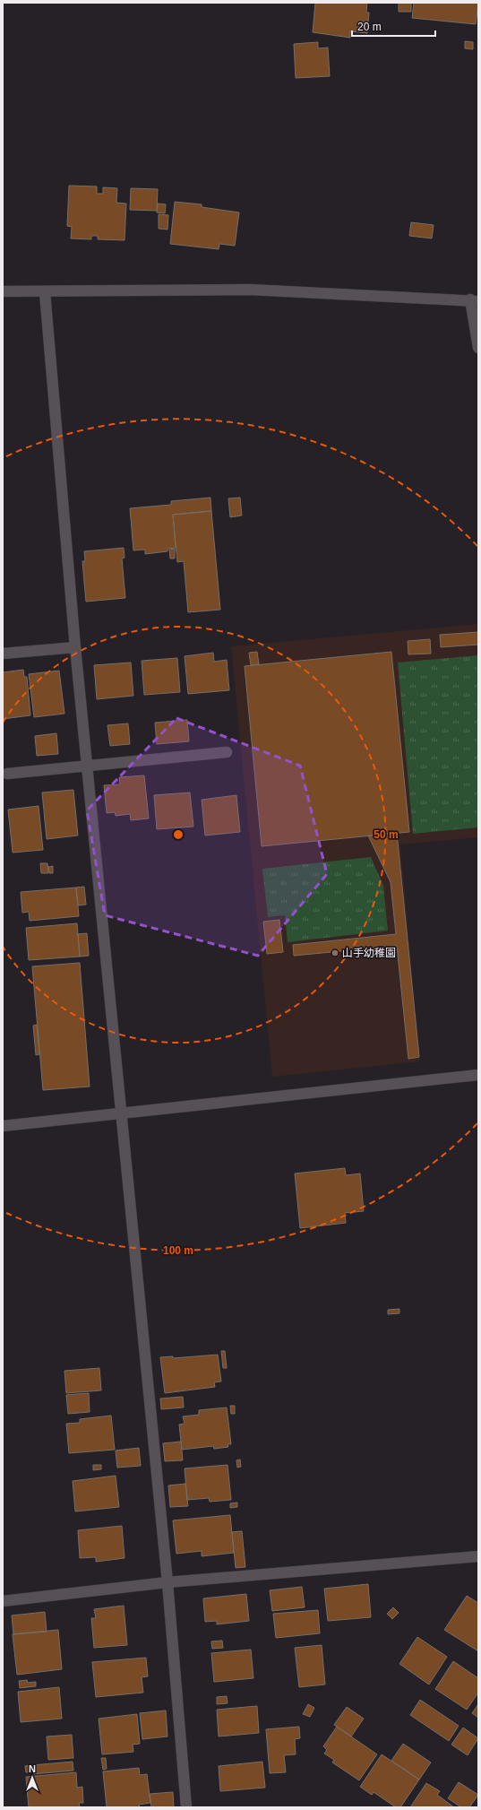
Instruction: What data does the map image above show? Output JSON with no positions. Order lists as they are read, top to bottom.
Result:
{
  "places": ["山手幼稚園"],
  "scale_bar": "20 m",
  "north": "top",
  "rings": ["50 m", "100 m"]
}
